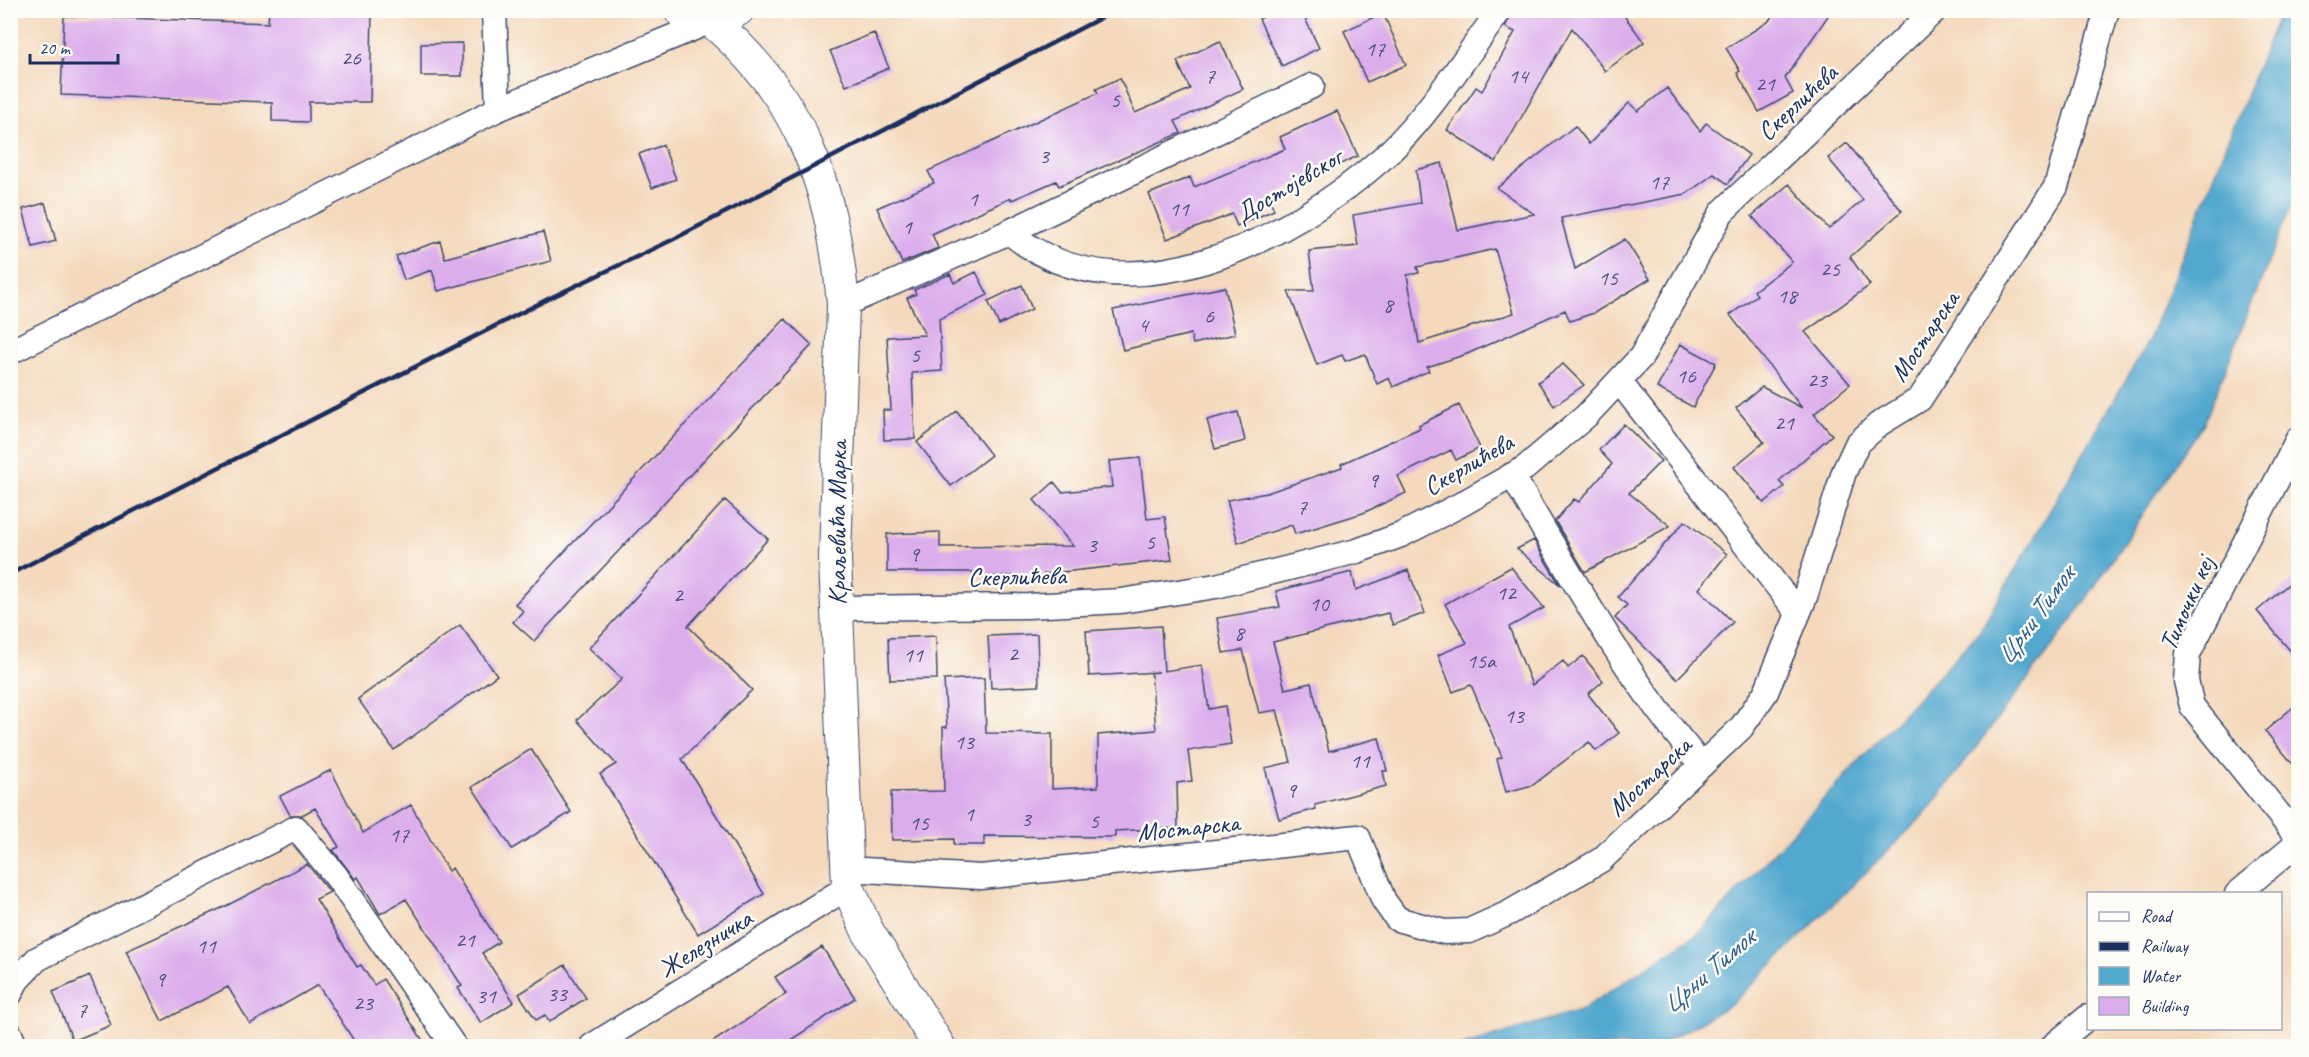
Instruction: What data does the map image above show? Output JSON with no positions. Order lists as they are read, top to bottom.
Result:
{
  "streets": {
    "street": [
      "Скерлићева",
      "Достојевског",
      "Мостарска",
      "Краљевића Марка",
      "Тимочки кеј",
      "Железничка"
    ]
  },
  "crossings": [
    ["Скерлићева", "Краљевића Марка"],
    ["Мостарска", "Краљевића Марка"],
    ["Мостарска", "Железничка"],
    ["Краљевића Марка", "Железничка"]
  ],
  "water": ["Црни Тимок"],
  "house_numbers": [
    "17",
    "26",
    "7",
    "14",
    "21",
    "5",
    "3",
    "17",
    "1",
    "11",
    "1",
    "25",
    "15",
    "18",
    "8",
    "6",
    "4",
    "5",
    "16",
    "23",
    "21",
    "9",
    "7",
    "5",
    "3",
    "9",
    "12",
    "2",
    "10",
    "8",
    "2",
    "11",
    "15a",
    "13",
    "13",
    "11",
    "9",
    "1",
    "3",
    "5",
    "15",
    "17",
    "21",
    "11",
    "9",
    "33",
    "31",
    "23",
    "7"
  ],
  "legend": [
    "Road",
    "Railway",
    "Water",
    "Building"
  ],
  "scale_bar": "20 m"
}
